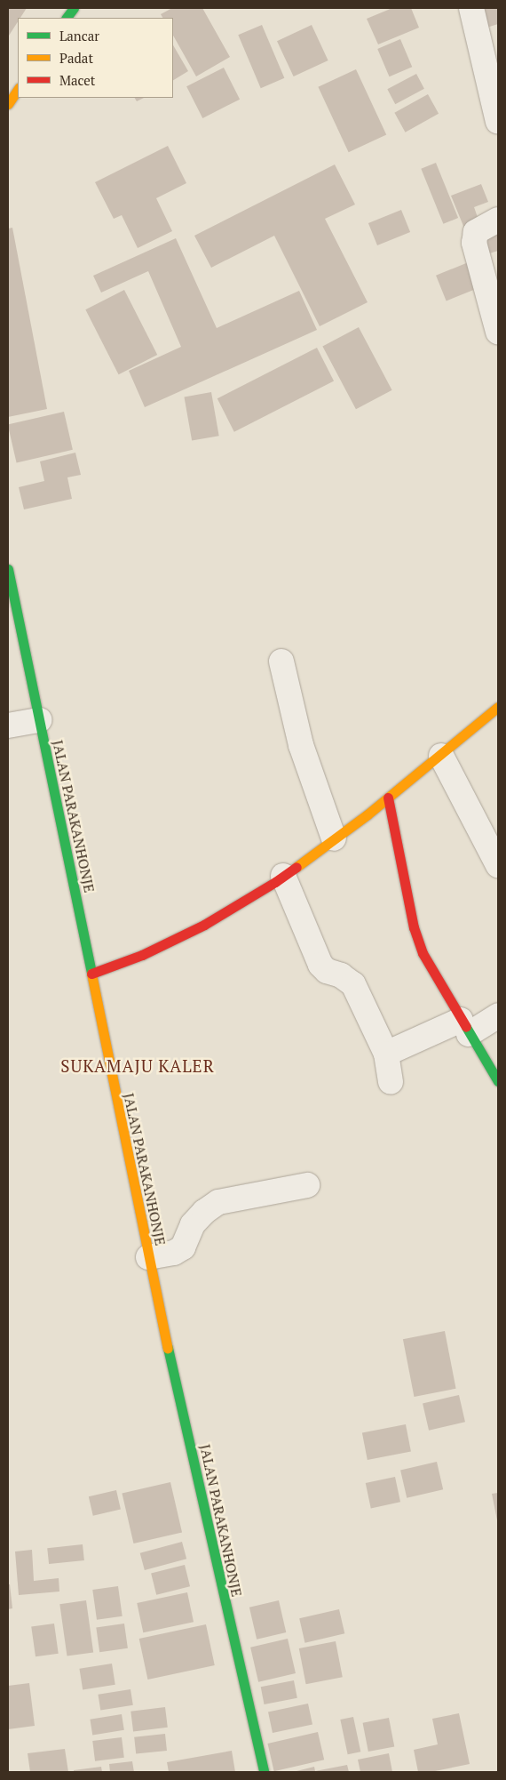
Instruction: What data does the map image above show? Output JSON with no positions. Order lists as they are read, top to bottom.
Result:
{
  "streets": {
    "main road": ["JALAN PARAKANHONJE"]
  },
  "districts": ["SUKAMAJU KALER"],
  "legend": ["Lancar", "Padat", "Macet"]
}
